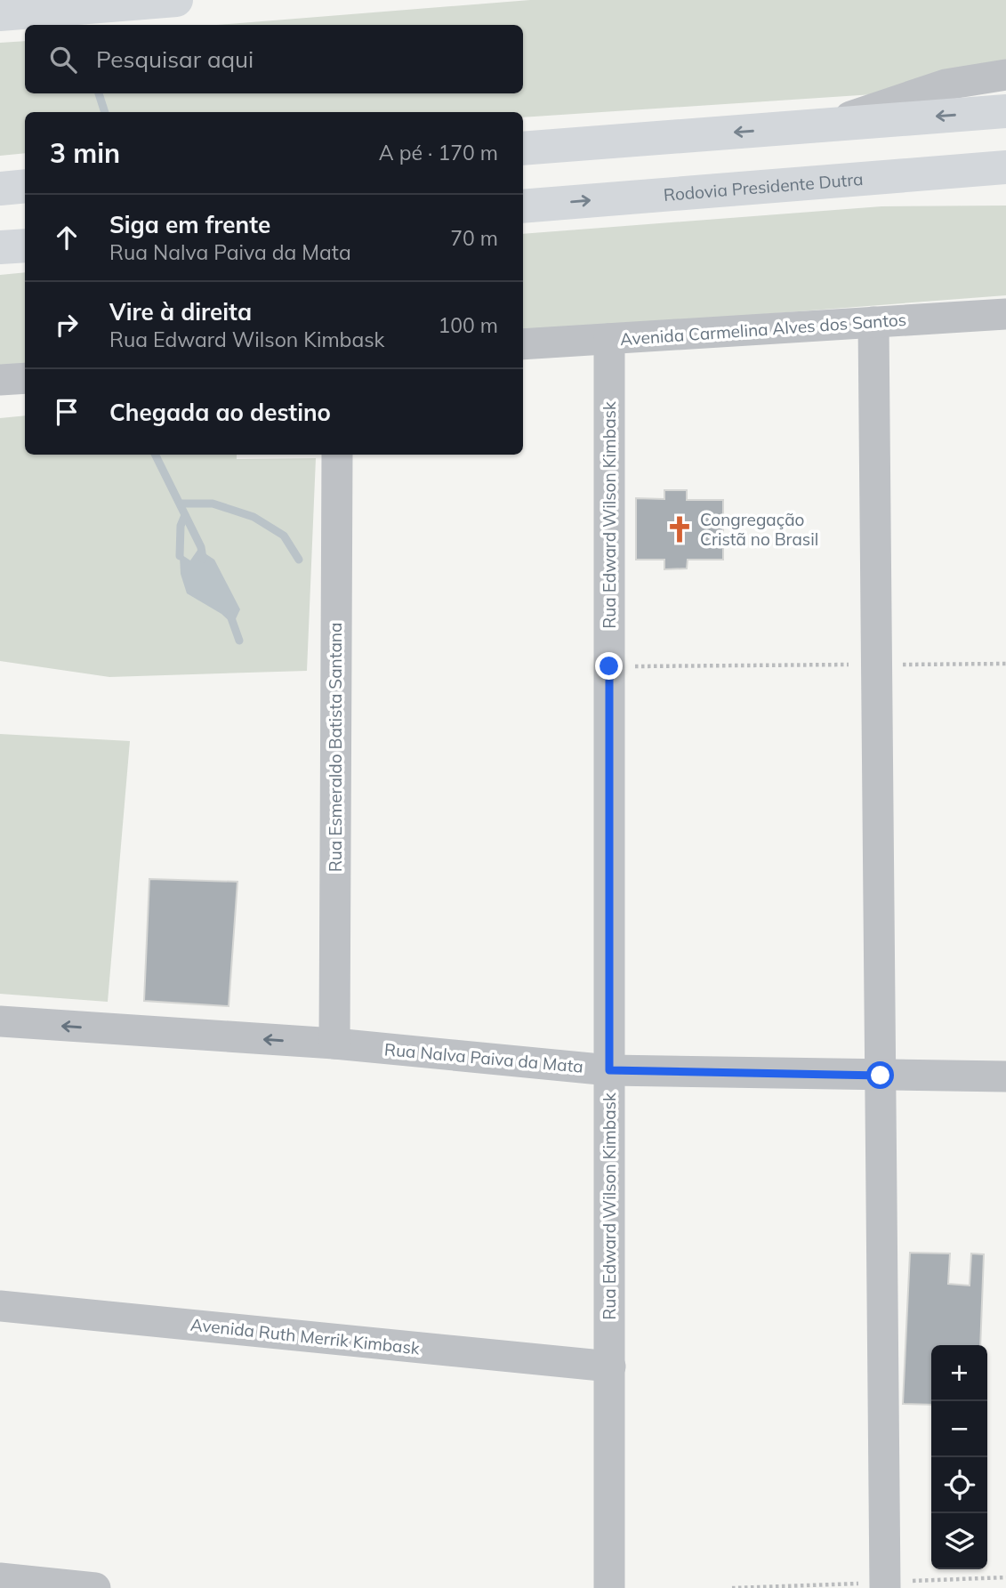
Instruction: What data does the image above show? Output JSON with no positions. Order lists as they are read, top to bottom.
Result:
{
  "streets": {
    "main road": ["Rodovia Presidente Dutra"],
    "street": [
      "Avenida Carmelina Alves dos Santos",
      "Rua Edward Wilson Kimbask",
      "Rua Esmeraldo Batista Santana",
      "Rua Nalva Paiva da Mata",
      "Avenida Ruth Merrik Kimbask"
    ]
  },
  "crossings": [
    ["Avenida Carmelina Alves dos Santos", "Rua Edward Wilson Kimbask"],
    ["Rua Edward Wilson Kimbask", "Rua Nalva Paiva da Mata"],
    ["Rua Edward Wilson Kimbask", "Avenida Ruth Merrik Kimbask"],
    ["Rua Esmeraldo Batista Santana", "Rua Nalva Paiva da Mata"]
  ],
  "places": {
    "church": ["Congregação Cristã no Brasil"]
  },
  "page": {
    "search": "Pesquisar aqui",
    "heading": ["3 min", "A pé · 170 m"],
    "list": [
      ["Siga em frente", "Rua Nalva Paiva da Mata", "70 m"],
      ["Vire à direita", "Rua Edward Wilson Kimbask", "100 m"],
      "Chegada ao destino"
    ],
    "map_buttons": ["+", "−"]
  }
}
